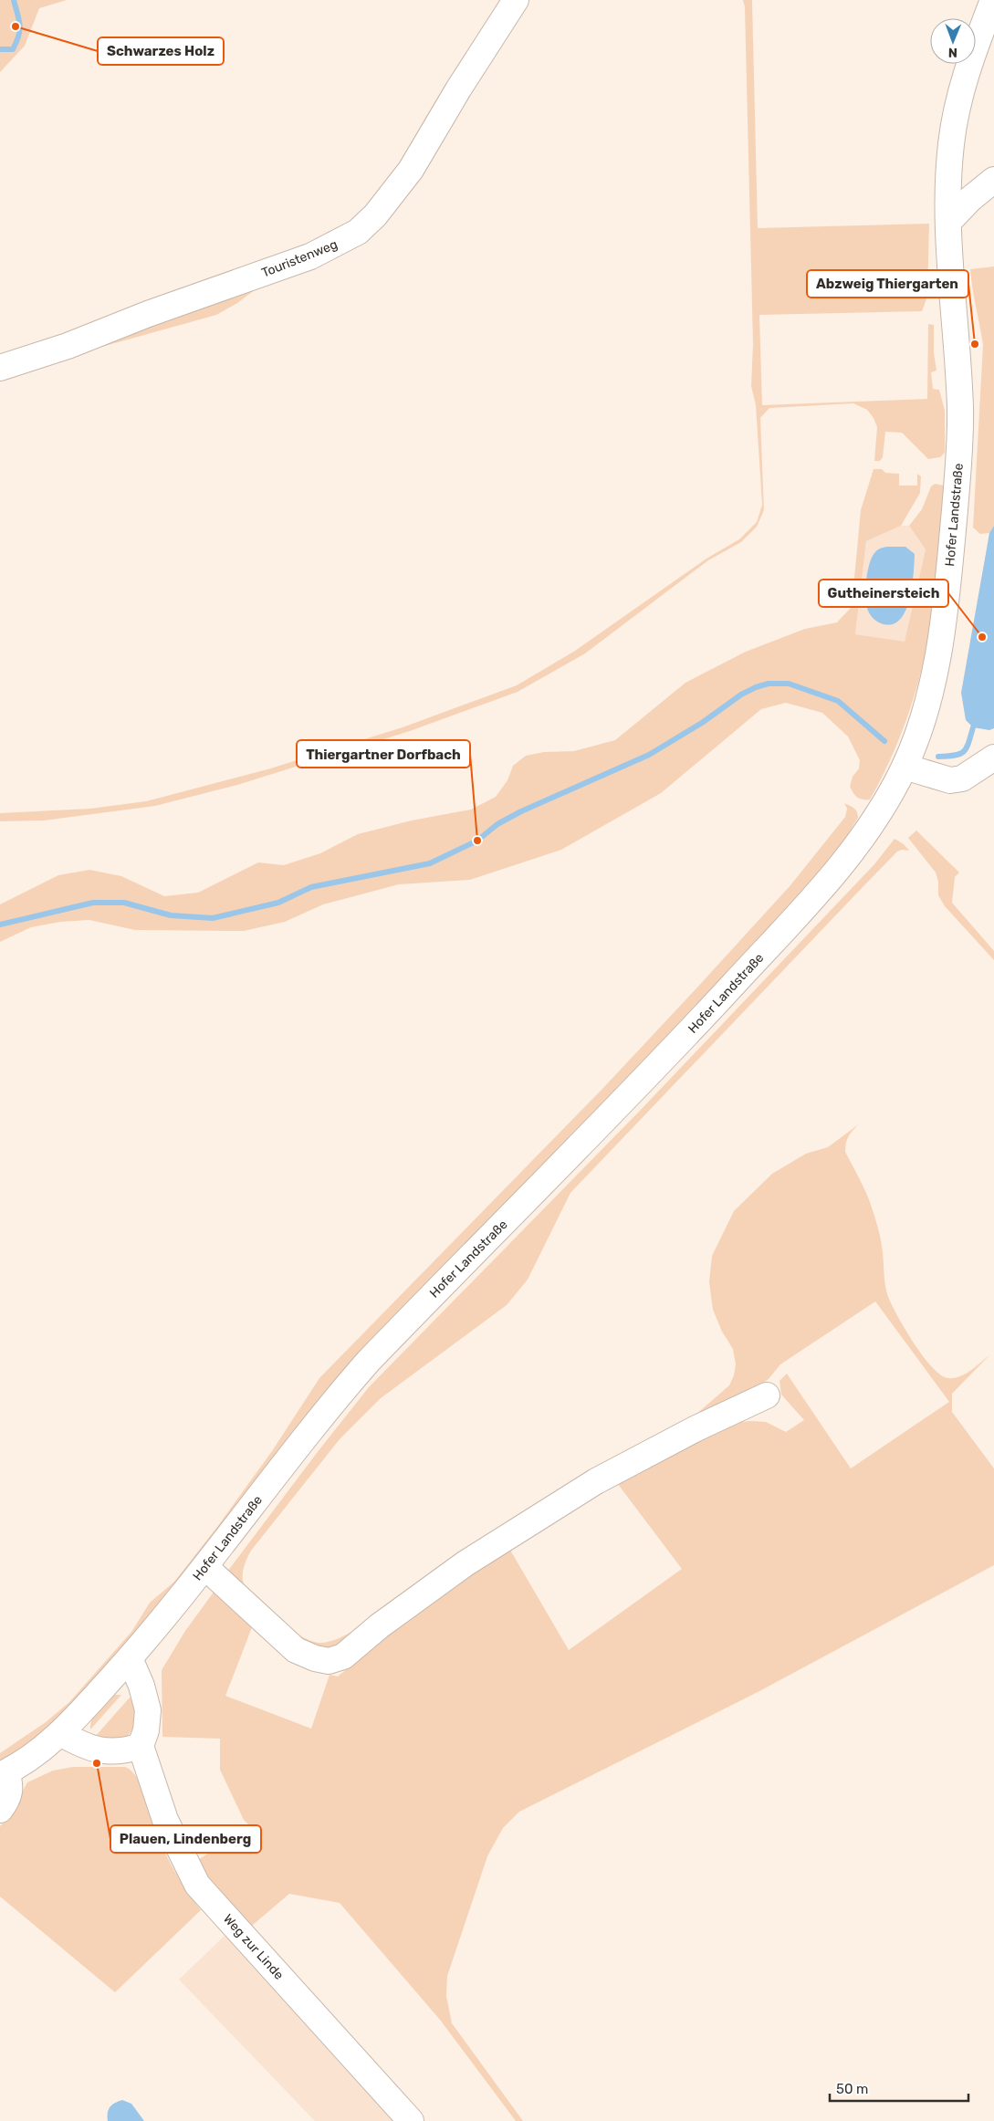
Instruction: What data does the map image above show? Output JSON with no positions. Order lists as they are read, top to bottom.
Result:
{
  "streets": {
    "main road": ["Touristenweg", "Hofer Landstraße", "Weg zur Linde"]
  },
  "places": [
    "Schwarzes Holz",
    "Abzweig Thiergarten",
    "Gutheinersteich",
    "Thiergartner Dorfbach",
    "Plauen, Lindenberg"
  ],
  "scale_bar": "50 m",
  "north": "bottom"
}
